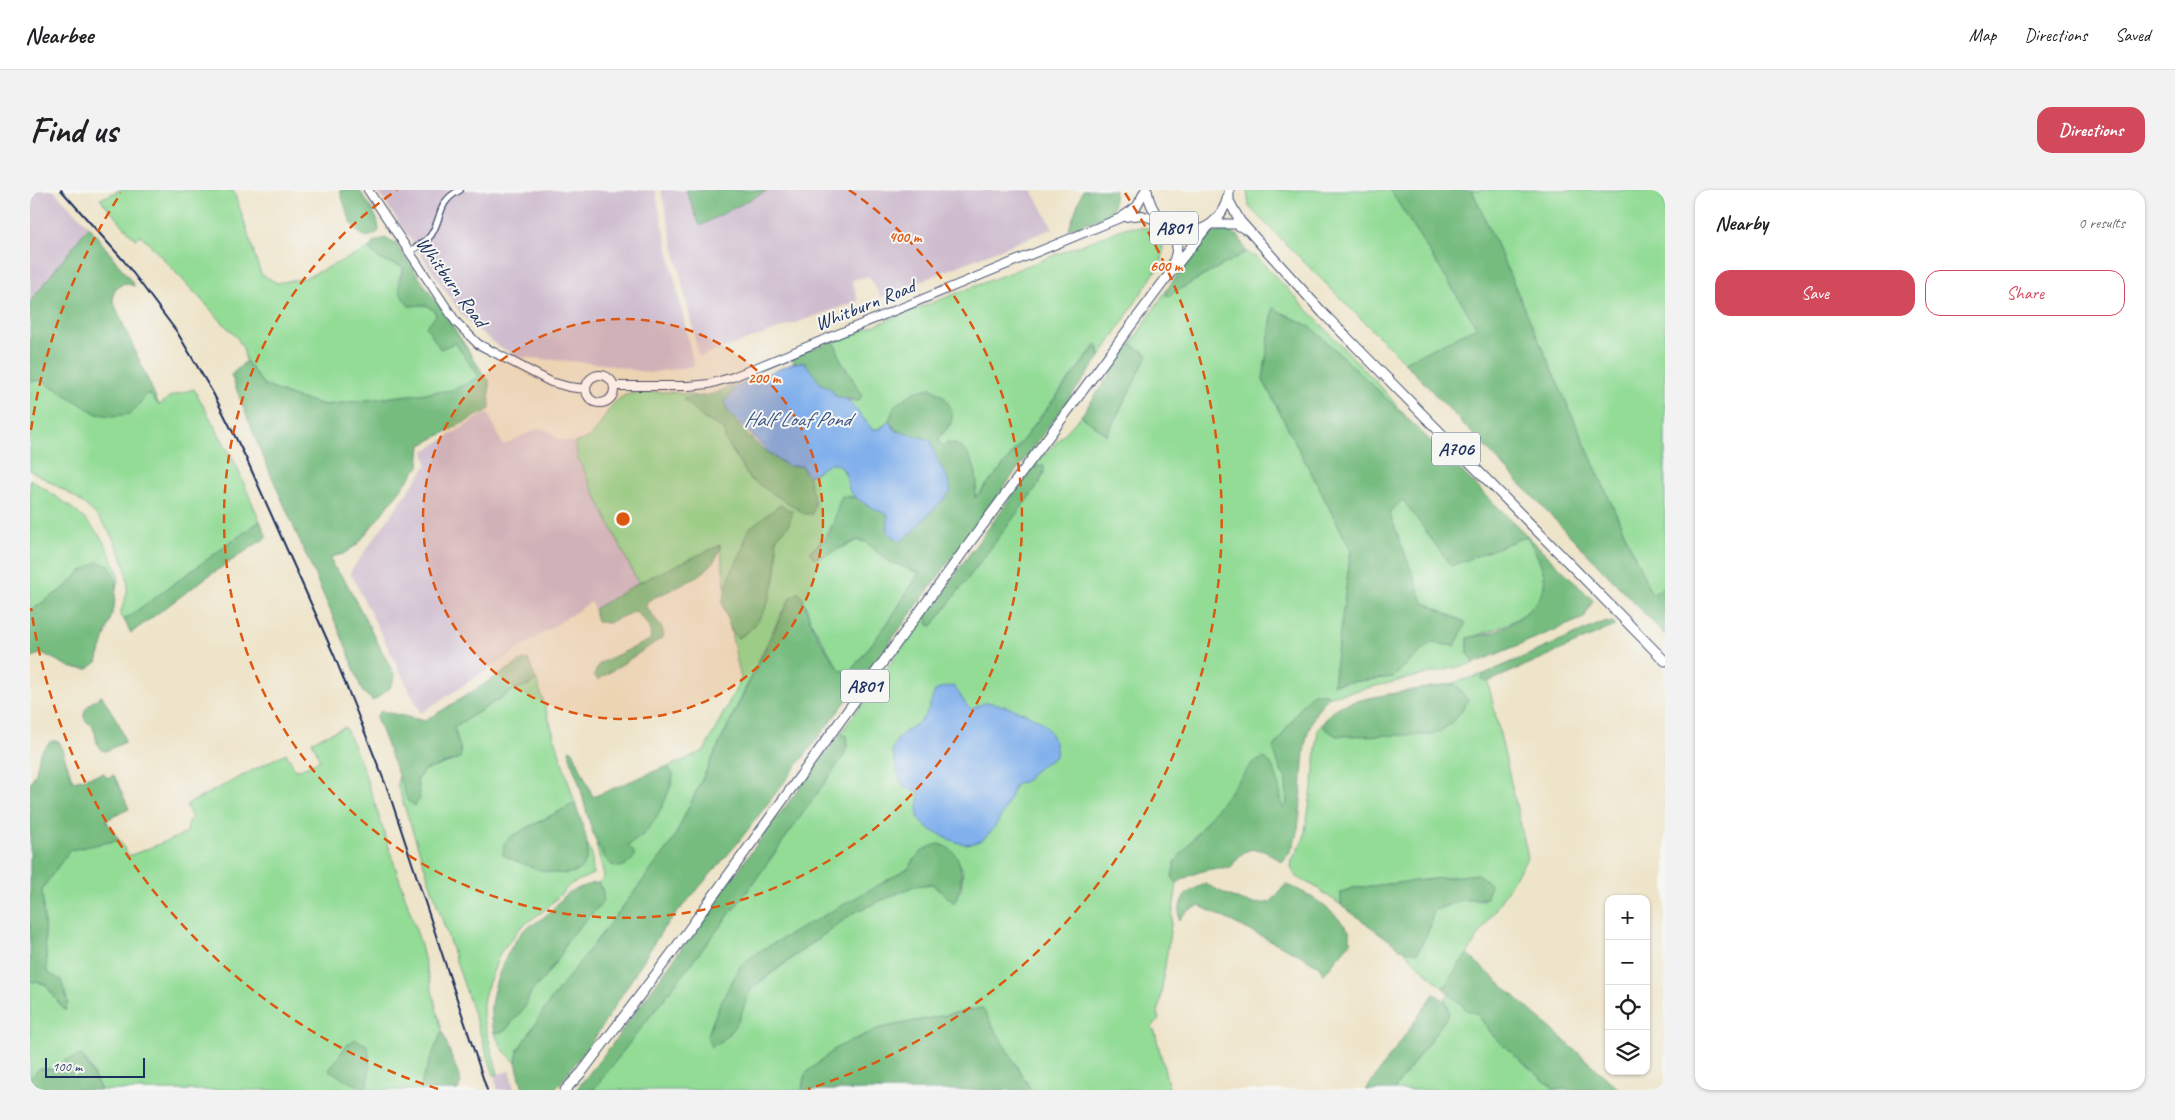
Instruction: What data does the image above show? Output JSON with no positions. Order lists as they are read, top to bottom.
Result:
{
  "streets": {
    "main road": ["A801", "Whitburn Road", "A706"]
  },
  "crossings": [
    ["A801", "Whitburn Road"],
    ["A801", "A706"]
  ],
  "water": ["Half Loaf Pond"],
  "scale_bar": "100 m",
  "page": {
    "header": "Nearbee",
    "nav": ["Map", "Directions", "Saved"],
    "buttons": [
      "Directions",
      ["Save", "Share"]
    ],
    "title": "Find us",
    "heading": ["Nearby", "0 results"],
    "map_buttons": ["+", "−"],
    "scale": "100 m"
  },
  "rings": ["400 m", "600 m", "200 m"]
}
